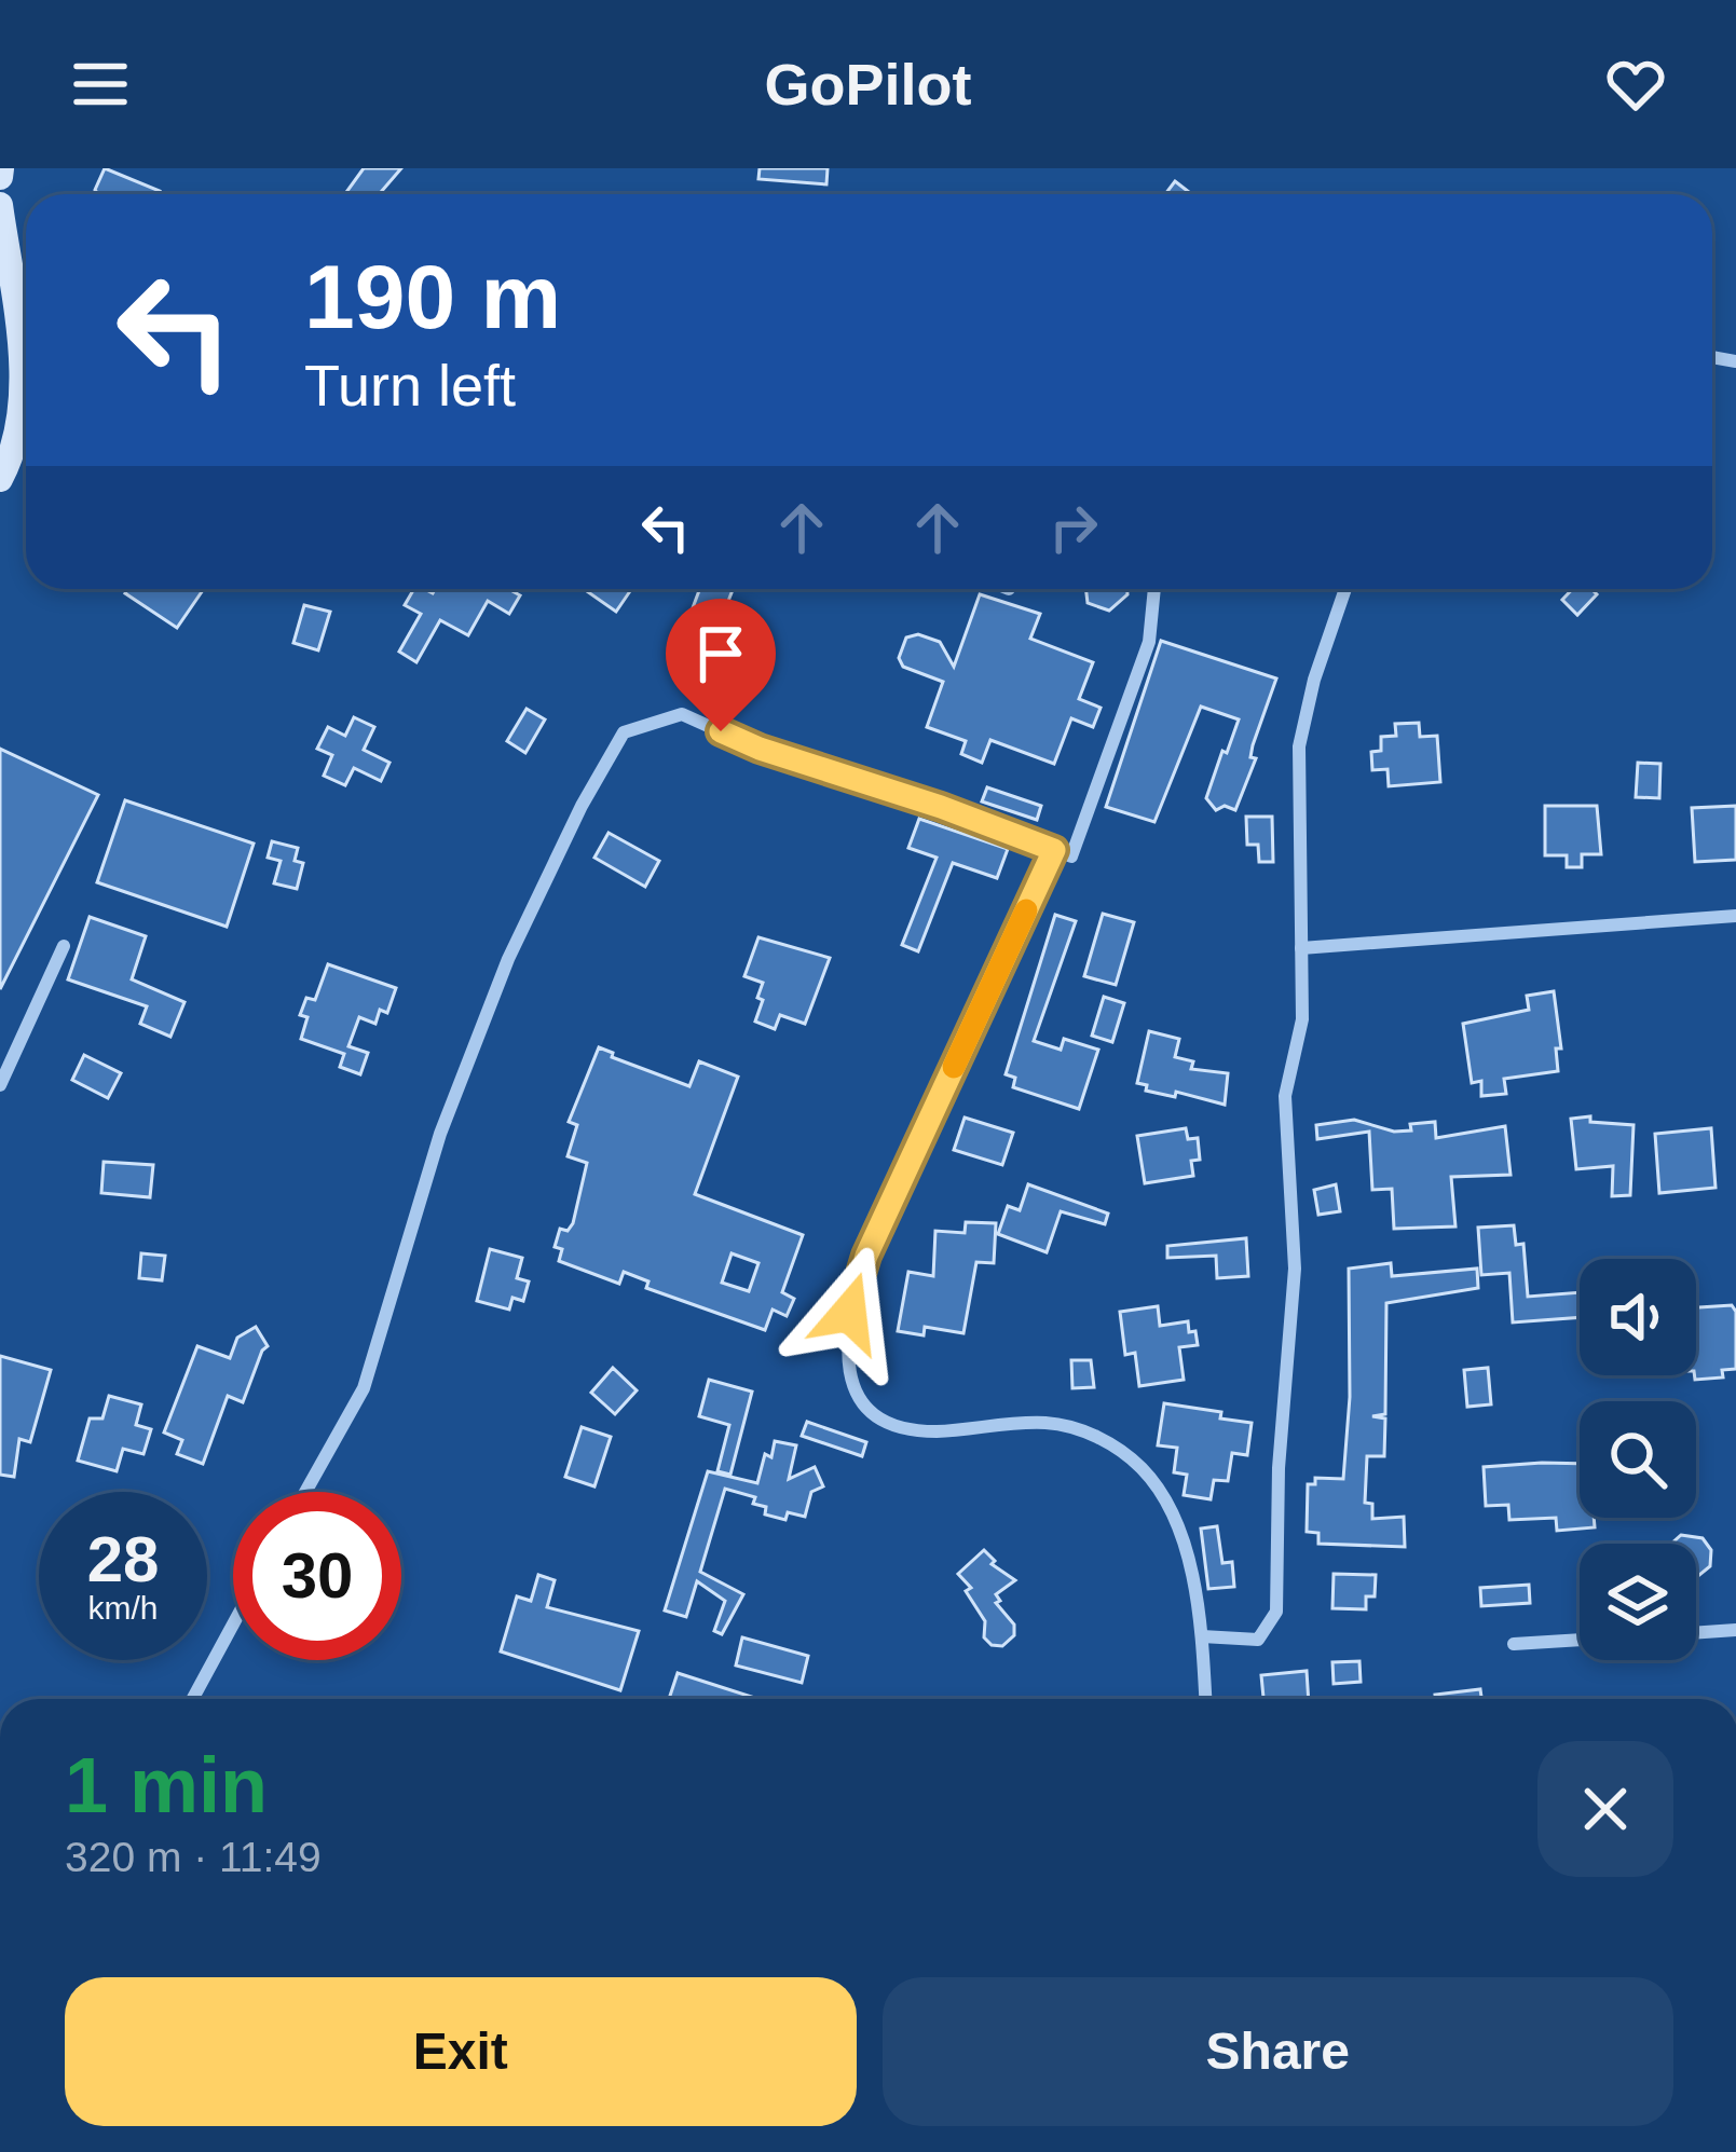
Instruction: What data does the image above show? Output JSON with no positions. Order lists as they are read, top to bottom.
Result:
{
  "page": {
    "header": "GoPilot",
    "turn": ["190 m", "Turn left"],
    "speed": "28 km/h",
    "limit": "30",
    "heading": ["1 min", "320 m · 11:49"],
    "buttons": ["Exit", "Share"]
  }
}
